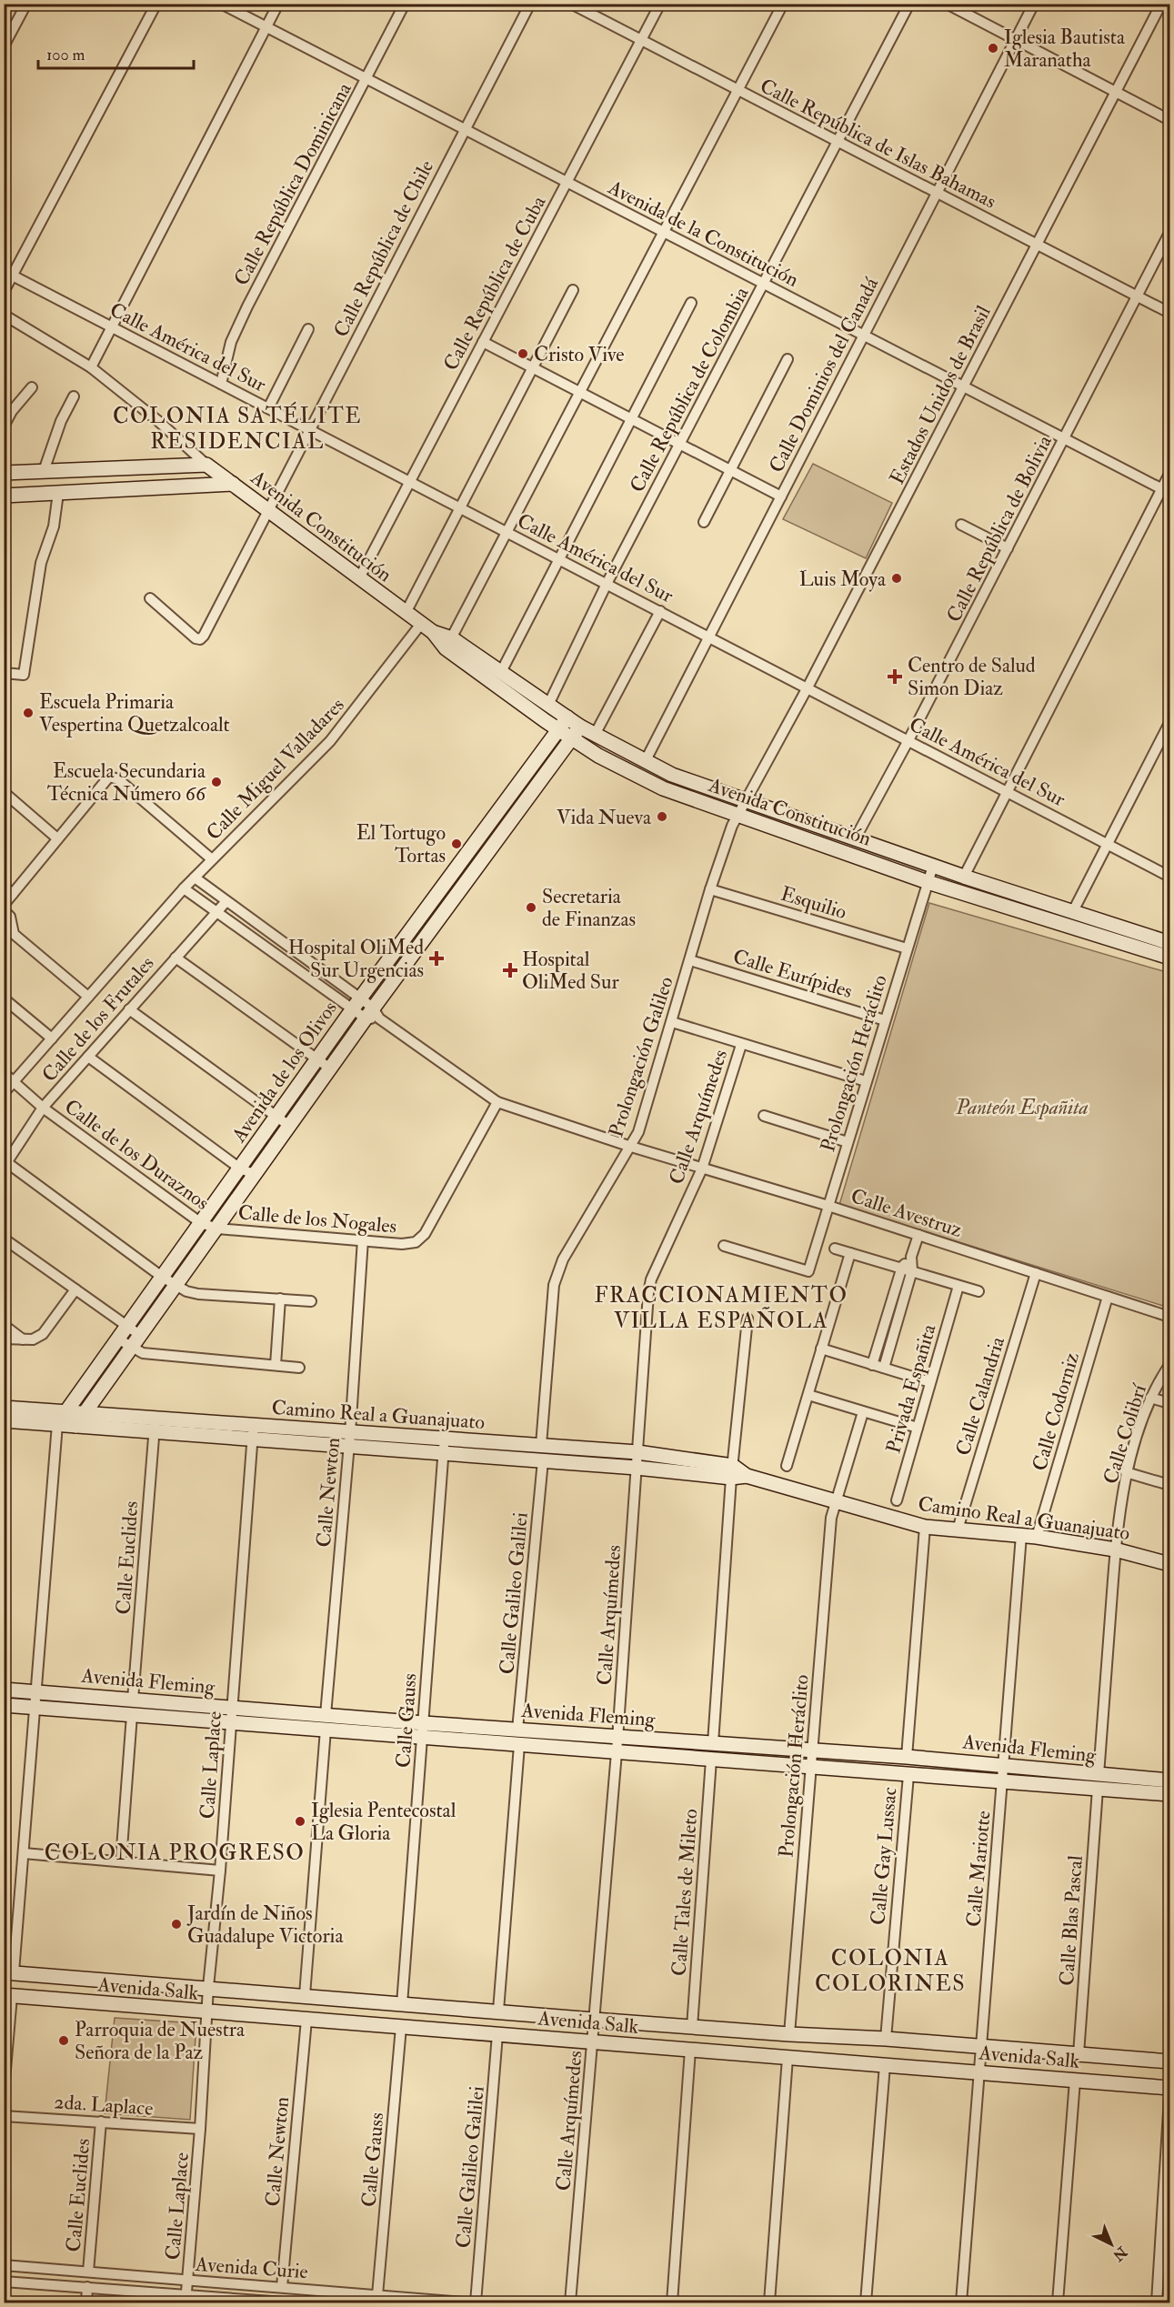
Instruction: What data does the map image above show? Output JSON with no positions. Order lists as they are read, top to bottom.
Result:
{
  "streets": {
    "street": [
      "Calle República de Islas Bahamas",
      "Calle República Dominicana",
      "Avenida de la Constitución",
      "Calle República de Chile",
      "Calle República de Cuba",
      "Calle América del Sur",
      "Calle Dominios del Canadá",
      "Calle República de Colombia",
      "Estados Unidos de Brasil",
      "Avenida Constitución",
      "Calle República de Bolivia",
      "Calle Miguel Valladares",
      "Esquilio",
      "Calle Eurípides",
      "Calle de los Frutales",
      "Prolongación Galileo",
      "Prolongación Heráclito",
      "Avenida de los Olivos",
      "Calle Arquímedes",
      "Calle de los Duraznos",
      "Calle Avestruz",
      "Calle de los Nogales",
      "Privada Españita",
      "Calle Calandria",
      "Calle Codorniz",
      "Camino Real a Guanajuato",
      "Calle Colibrí",
      "Calle Newton",
      "Calle Euclides",
      "Calle Galileo Galilei",
      "Avenida Fleming",
      "Calle Gauss",
      "Calle Laplace",
      "Calle Gay Lussac",
      "Calle Mariotte",
      "Calle Tales de Mileto",
      "Calle Blas Pascal",
      "Avenida Salk",
      "2da. Laplace",
      "Avenida Curie"
    ]
  },
  "crossings": [
    ["Calle República de Islas Bahamas", "Calle República de Cuba"],
    ["Calle República de Islas Bahamas", "Calle Dominios del Canadá"],
    ["Calle República de Islas Bahamas", "Calle República de Colombia"],
    ["Calle República de Islas Bahamas", "Estados Unidos de Brasil"],
    ["Calle República de Islas Bahamas", "Calle República de Bolivia"],
    ["Calle República Dominicana", "Avenida de la Constitución"],
    ["Calle República Dominicana", "Calle América del Sur"],
    ["Avenida de la Constitución", "Calle República de Chile"],
    ["Avenida de la Constitución", "Calle República de Cuba"],
    ["Avenida de la Constitución", "Calle Dominios del Canadá"],
    ["Avenida de la Constitución", "Calle República de Colombia"],
    ["Avenida de la Constitución", "Estados Unidos de Brasil"],
    ["Avenida de la Constitución", "Calle República de Bolivia"],
    ["Calle República de Chile", "Calle América del Sur"],
    ["Calle República de Chile", "Avenida Constitución"],
    ["Calle República de Cuba", "Calle América del Sur"],
    ["Calle República de Cuba", "Avenida Constitución"],
    ["Calle América del Sur", "Calle Dominios del Canadá"],
    ["Calle América del Sur", "Calle República de Colombia"],
    ["Calle América del Sur", "Estados Unidos de Brasil"],
    ["Calle América del Sur", "Calle República de Bolivia"],
    ["Calle Dominios del Canadá", "Avenida Constitución"],
    ["Calle República de Colombia", "Avenida Constitución"],
    ["Estados Unidos de Brasil", "Avenida Constitución"],
    ["Estados Unidos de Brasil", "Prolongación Galileo"],
    ["Avenida Constitución", "Calle República de Bolivia"],
    ["Avenida Constitución", "Calle Miguel Valladares"],
    ["Avenida Constitución", "Prolongación Galileo"],
    ["Avenida Constitución", "Prolongación Heráclito"],
    ["Avenida Constitución", "Avenida de los Olivos"],
    ["Calle Miguel Valladares", "Calle de los Duraznos"],
    ["Esquilio", "Prolongación Galileo"],
    ["Esquilio", "Prolongación Heráclito"],
    ["Calle Eurípides", "Prolongación Galileo"],
    ["Calle Eurípides", "Prolongación Heráclito"],
    ["Calle de los Frutales", "Calle de los Duraznos"],
    ["Prolongación Galileo", "Calle Avestruz"],
    ["Prolongación Galileo", "Camino Real a Guanajuato"],
    ["Prolongación Heráclito", "Calle Avestruz"],
    ["Prolongación Heráclito", "Camino Real a Guanajuato"],
    ["Prolongación Heráclito", "Avenida Fleming"],
    ["Prolongación Heráclito", "Avenida Salk"],
    ["Avenida de los Olivos", "Calle de los Duraznos"],
    ["Avenida de los Olivos", "Calle Avestruz"],
    ["Avenida de los Olivos", "Calle de los Nogales"],
    ["Avenida de los Olivos", "Camino Real a Guanajuato"],
    ["Calle Arquímedes", "Calle Avestruz"],
    ["Calle Arquímedes", "Camino Real a Guanajuato"],
    ["Calle Arquímedes", "Avenida Fleming"],
    ["Calle Arquímedes", "Avenida Salk"],
    ["Calle de los Duraznos", "Calle de los Nogales"],
    ["Calle Avestruz", "Calle de los Nogales"],
    ["Calle Avestruz", "Calle Calandria"],
    ["Calle Avestruz", "Calle Codorniz"],
    ["Calle de los Nogales", "Calle Newton"],
    ["Calle Calandria", "Camino Real a Guanajuato"],
    ["Calle Codorniz", "Camino Real a Guanajuato"],
    ["Camino Real a Guanajuato", "Calle Colibrí"],
    ["Camino Real a Guanajuato", "Calle Newton"],
    ["Camino Real a Guanajuato", "Calle Euclides"],
    ["Camino Real a Guanajuato", "Calle Galileo Galilei"],
    ["Camino Real a Guanajuato", "Calle Gauss"],
    ["Camino Real a Guanajuato", "Calle Laplace"],
    ["Camino Real a Guanajuato", "Calle Mariotte"],
    ["Camino Real a Guanajuato", "Calle Blas Pascal"],
    ["Calle Colibrí", "Calle Blas Pascal"],
    ["Calle Newton", "Avenida Fleming"],
    ["Calle Newton", "Avenida Salk"],
    ["Calle Newton", "Avenida Curie"],
    ["Calle Euclides", "Avenida Fleming"],
    ["Calle Euclides", "2da. Laplace"],
    ["Calle Euclides", "Avenida Curie"],
    ["Calle Galileo Galilei", "Avenida Fleming"],
    ["Calle Galileo Galilei", "Avenida Salk"],
    ["Avenida Fleming", "Calle Gauss"],
    ["Avenida Fleming", "Calle Laplace"],
    ["Avenida Fleming", "Calle Gay Lussac"],
    ["Avenida Fleming", "Calle Mariotte"],
    ["Avenida Fleming", "Calle Tales de Mileto"],
    ["Avenida Fleming", "Calle Blas Pascal"],
    ["Calle Gauss", "Avenida Salk"],
    ["Calle Gauss", "Avenida Curie"],
    ["Calle Laplace", "Avenida Salk"],
    ["Calle Laplace", "2da. Laplace"],
    ["Calle Laplace", "Avenida Curie"],
    ["Calle Gay Lussac", "Avenida Salk"],
    ["Calle Mariotte", "Avenida Salk"],
    ["Calle Tales de Mileto", "Avenida Salk"],
    ["Calle Blas Pascal", "Avenida Salk"]
  ],
  "districts": [
    "COLONIA SATÉLITE RESIDENCIAL",
    "FRACCIONAMIENTO VILLA ESPAÑOLA",
    "COLONIA PROGRESO",
    "COLONIA COLORINES"
  ],
  "parks": ["Panteón Españita"],
  "places": {
    "other": [
      "Iglesia Bautista Maranatha",
      "Cristo Vive",
      "Luis Moya",
      "Escuela Primaria Vespertina Quetzalcoalt",
      "Escuela Secundaria Técnica Número 66",
      "Vida Nueva",
      "El Tortugo Tortas",
      "Secretaria de Finanzas",
      "Iglesia Pentecostal La Gloria",
      "Jardín de Niños Guadalupe Victoria",
      "Parroquia de Nuestra Señora de la Paz"
    ],
    "health": ["Centro de Salud Simon Diaz", "Hospital OliMed Sur Urgencias", "Hospital OliMed Sur"]
  },
  "scale_bar": "100 m",
  "north": "bottom right"
}
